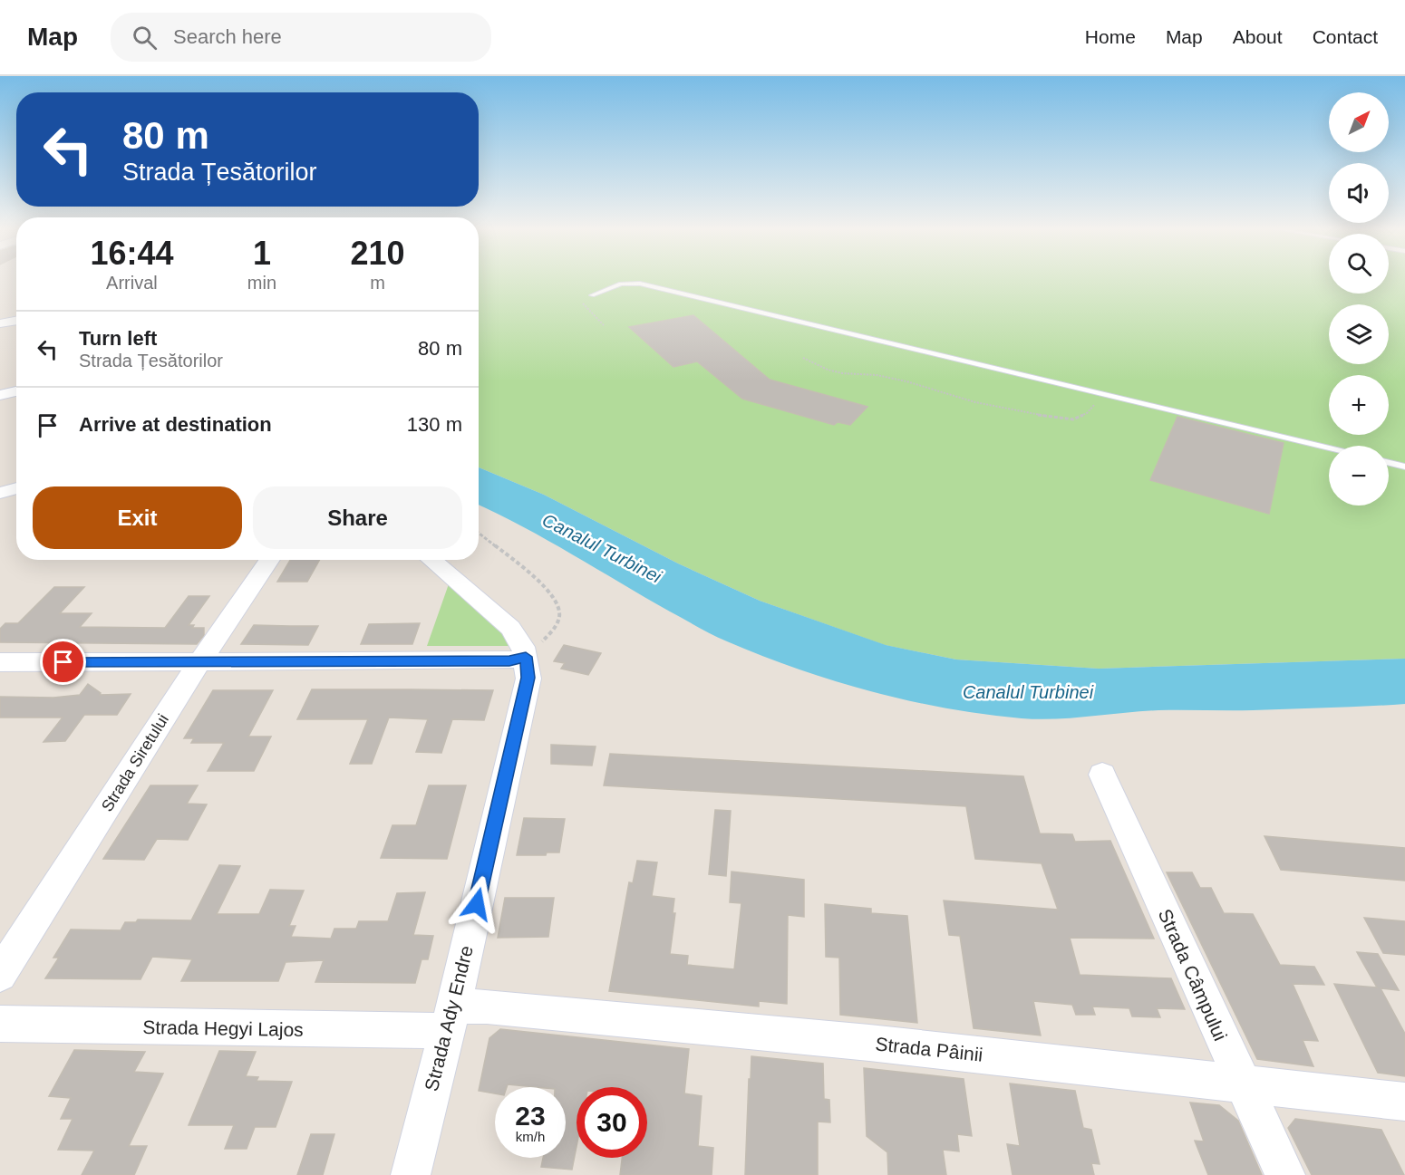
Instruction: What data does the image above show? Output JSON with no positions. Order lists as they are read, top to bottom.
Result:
{
  "streets": {
    "street": [
      "Strada Siretului",
      "Strada Câmpului",
      "Strada Ady Endre",
      "Strada Hegyi Lajos",
      "Strada Pâinii"
    ]
  },
  "crossings": [
    ["Strada Câmpului", "Strada Pâinii"],
    ["Strada Ady Endre", "Strada Hegyi Lajos"],
    ["Strada Ady Endre", "Strada Pâinii"],
    ["Strada Hegyi Lajos", "Strada Pâinii"]
  ],
  "water": ["Canalul Turbinei"],
  "north": "top right",
  "page": {
    "header": "Map",
    "search": "Search here",
    "nav": [
      "Home",
      "Map",
      "About",
      "Contact"
    ],
    "map_buttons": ["+", "−"],
    "turn": ["80 m", "Strada Țesătorilor"],
    "eta": [
      "16:44",
      "Arrival",
      "1",
      "min",
      "210",
      "m"
    ],
    "list": [
      {
        "name": "Turn left",
        "note": "Strada Țesătorilor",
        "value": "80 m"
      },
      {
        "name": "Arrive at destination",
        "value": "130 m"
      }
    ],
    "buttons": ["Exit", "Share"],
    "speed": "23 km/h",
    "limit": "30"
  }
}
